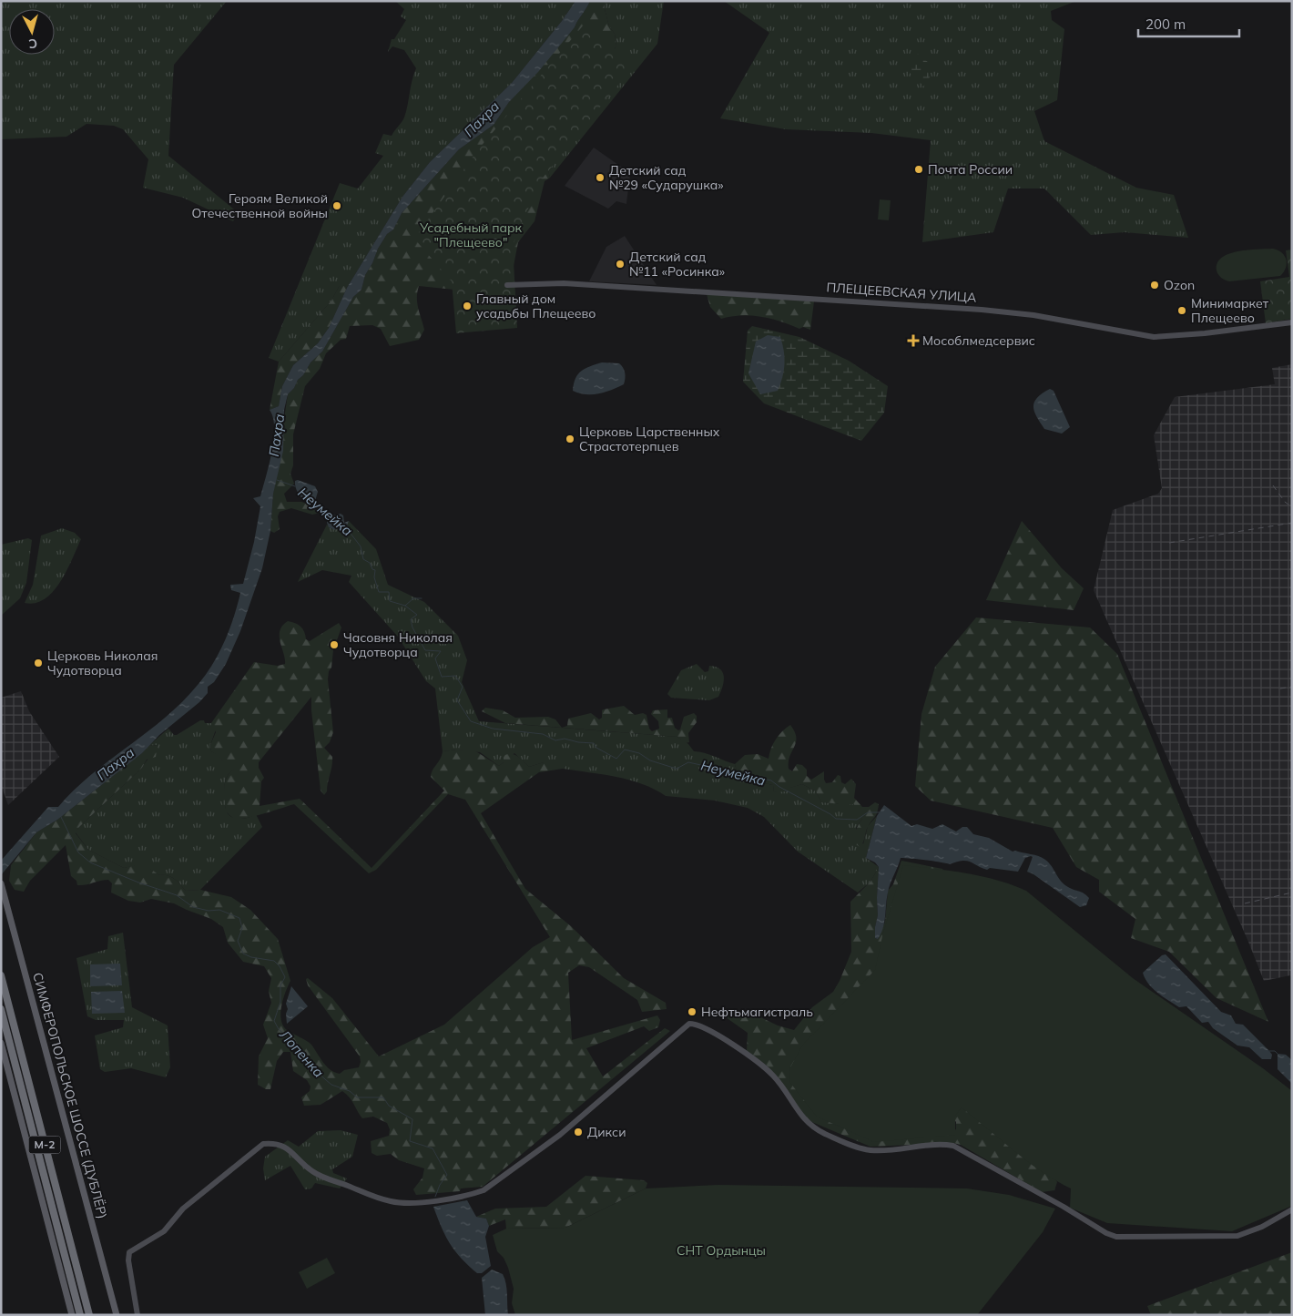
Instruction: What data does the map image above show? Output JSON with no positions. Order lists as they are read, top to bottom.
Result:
{
  "streets": {
    "highway": ["М-2"],
    "main road": ["СИМФЕРОПОЛЬСКОЕ ШОССЕ (ДУБЛЁР)"],
    "street": ["ПЛЕЩЕЕВСКАЯ УЛИЦА"]
  },
  "water": ["Пахра", "Неумейка", "Лопенка"],
  "parks": ["Усадебный парк \"Плещеево\"", "СНТ Ордынцы"],
  "places": {
    "other": [
      "Почта России",
      "Детский сад №29 «Сударушка»",
      "Героям Великой Отечественной войны",
      "Детский сад №11 «Росинка»",
      "Ozon",
      "Главный дом усадьбы Плещеево",
      "Минимаркет Плещеево",
      "Церковь Царственных Страстотерпцев",
      "Часовня Николая Чудотворца",
      "Церковь Николая Чудотворца",
      "Нефтьмагистраль",
      "Дикси"
    ],
    "health": ["Мособлмедсервис"]
  },
  "scale_bar": "200 m",
  "north": "bottom"
}
